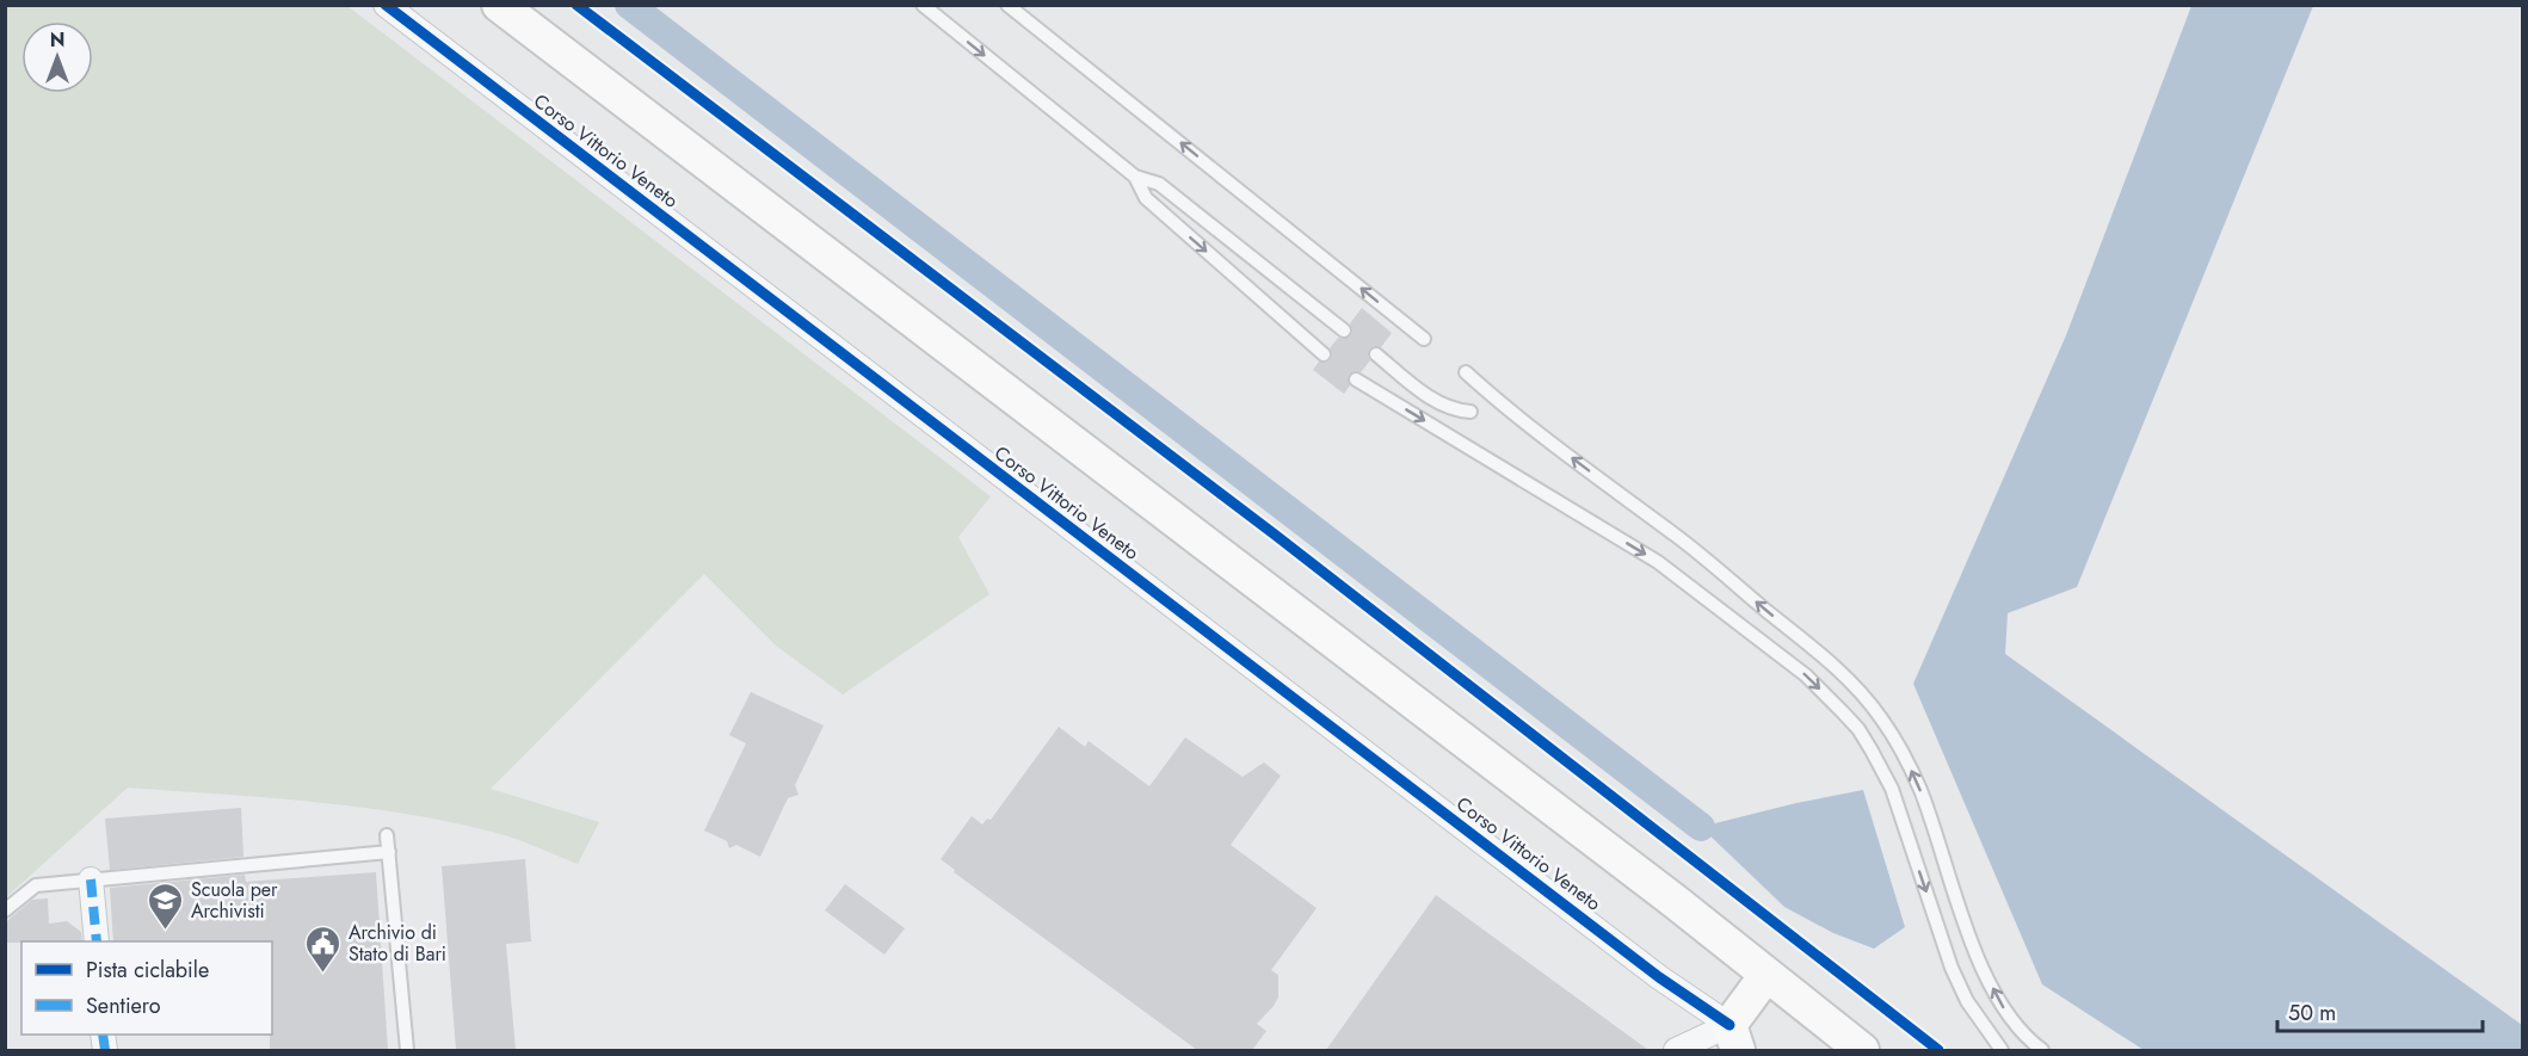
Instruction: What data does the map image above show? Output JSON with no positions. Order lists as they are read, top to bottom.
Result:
{
  "streets": {
    "street": ["Corso Vittorio Veneto"]
  },
  "places": {
    "school or university": ["Scuola per Archivisti"],
    "public building": ["Archivio di Stato di Bari"]
  },
  "legend": ["Pista ciclabile", "Sentiero"],
  "scale_bar": "50 m",
  "north": "top"
}
